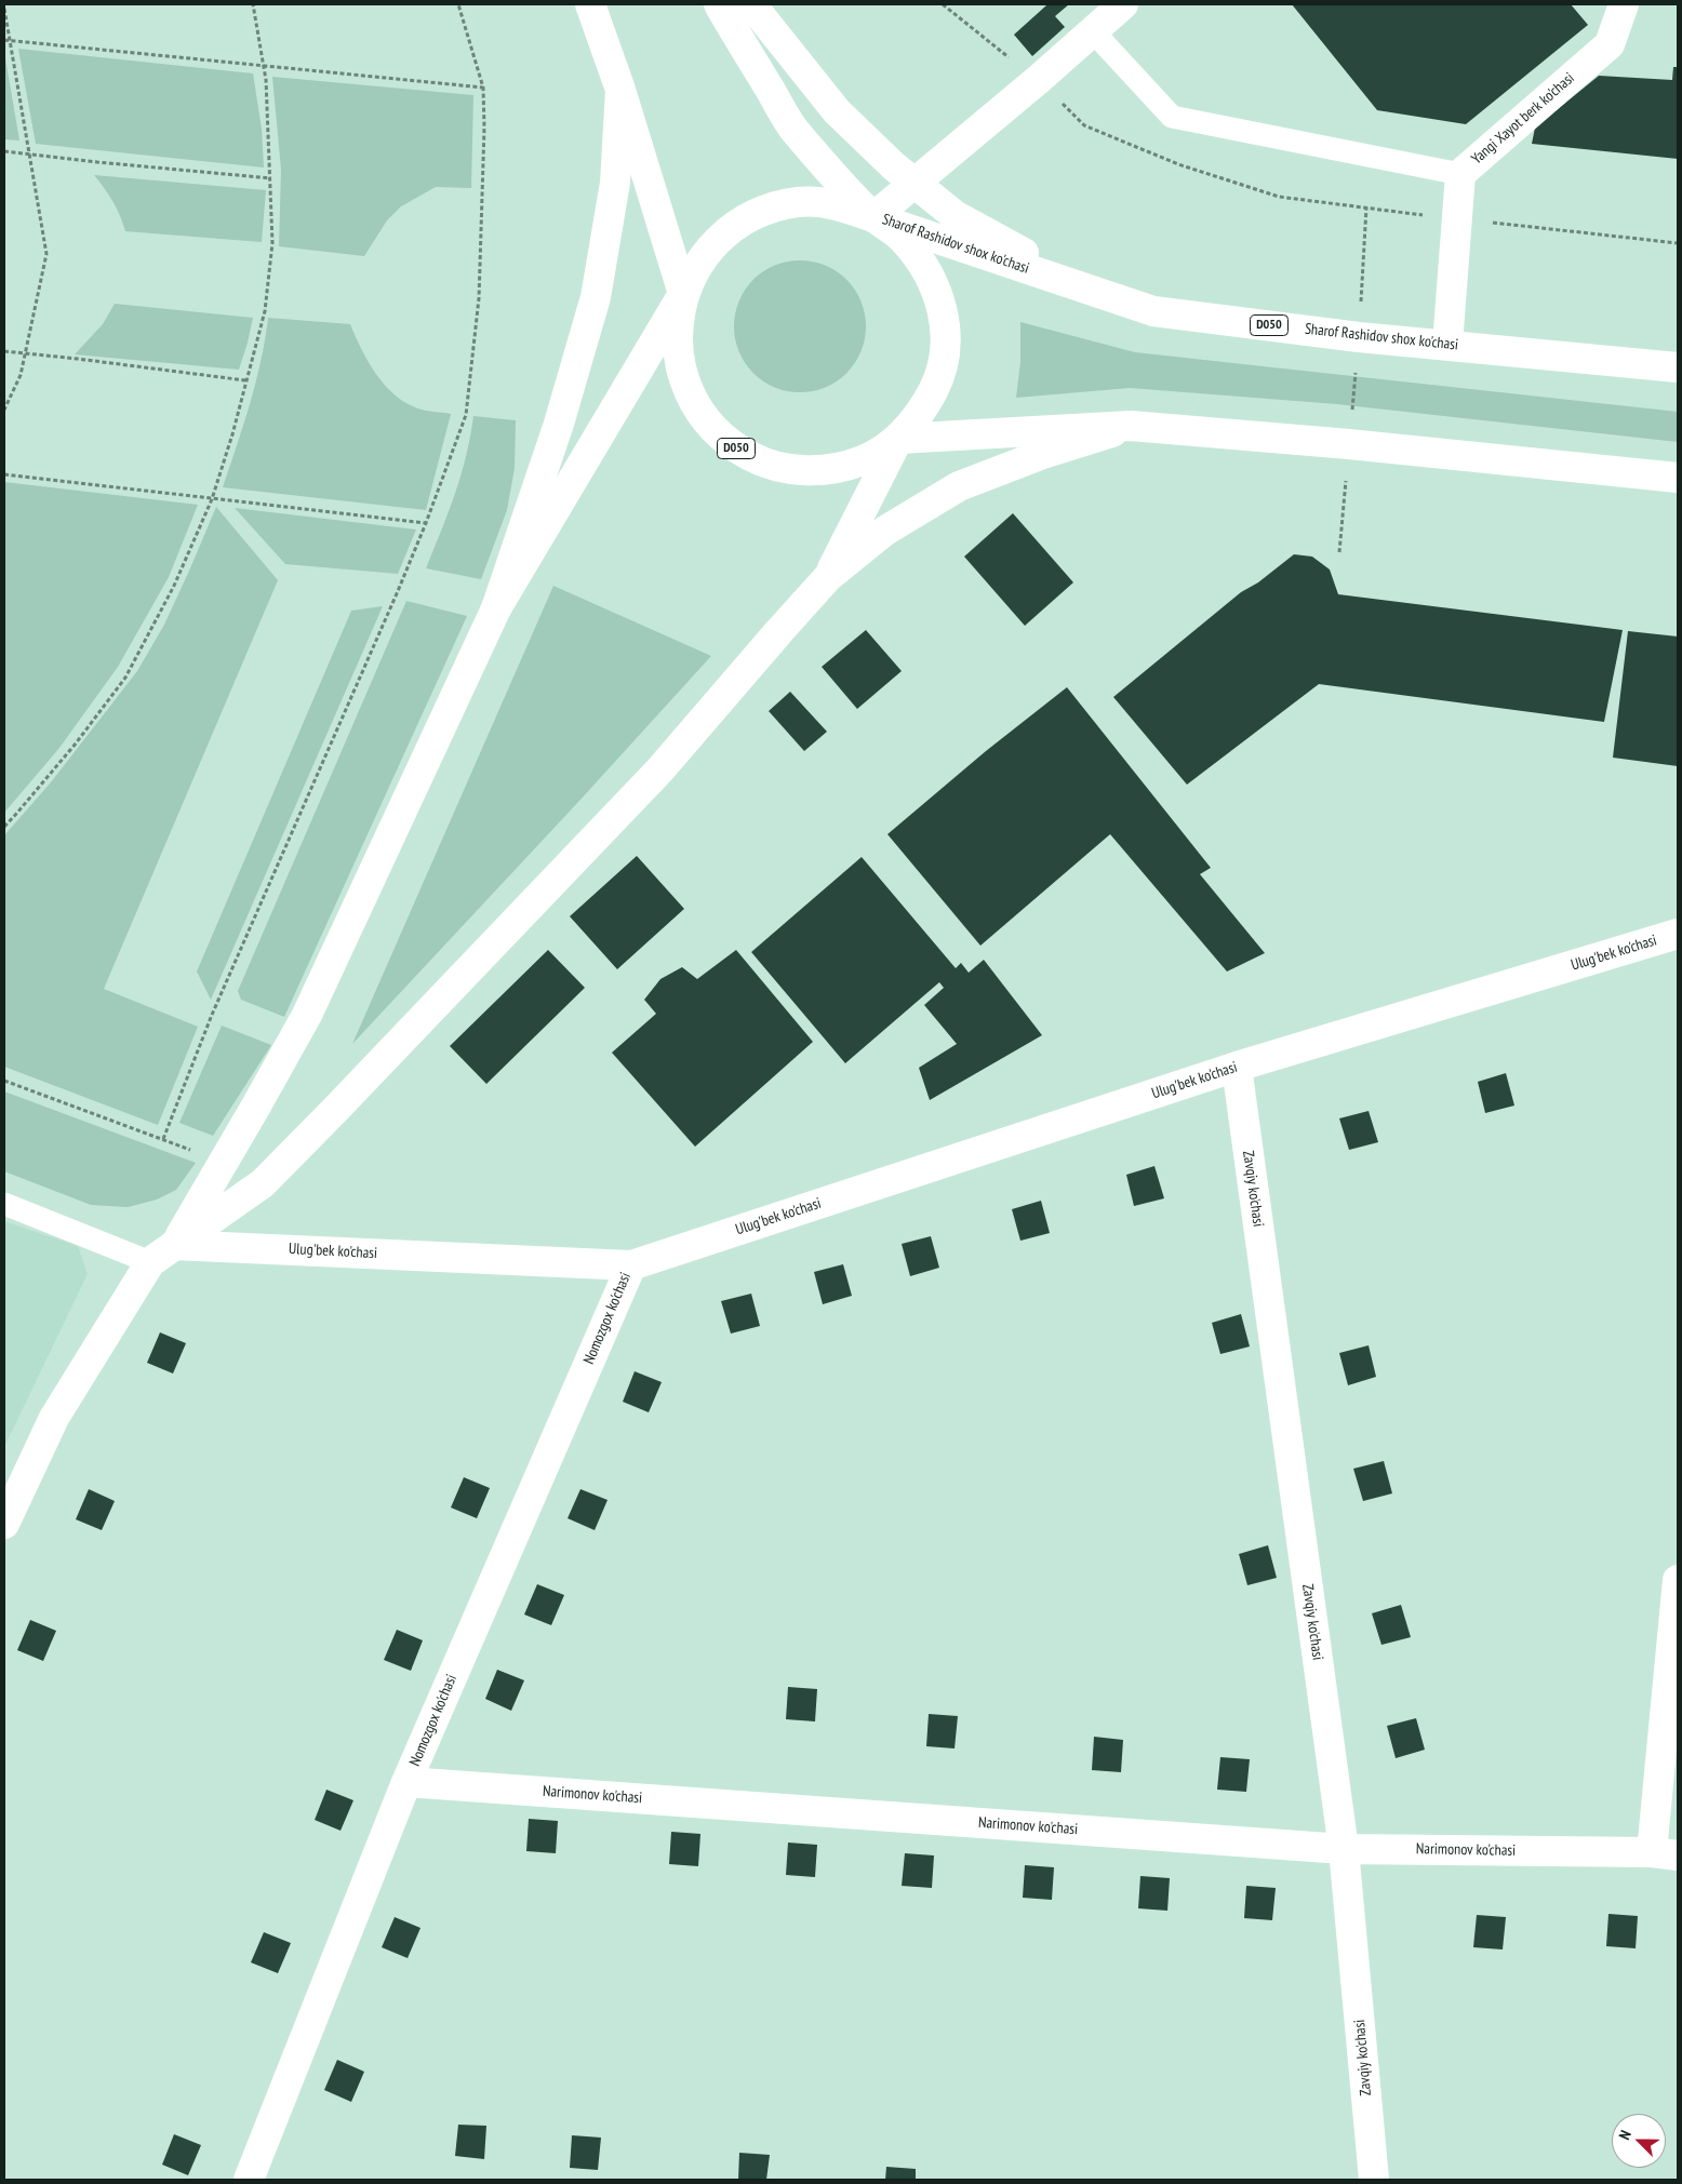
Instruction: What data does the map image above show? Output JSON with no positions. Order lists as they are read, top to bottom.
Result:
{
  "streets": {
    "main road": [
      "Yangi Xayot berk ko'chasi",
      "Sharof Rashidov shox ko'chasi",
      "D050",
      "Ulug'bek ko'chasi",
      "Zavqiy ko'chasi",
      "Nomozgox ko'chasi",
      "Narimonov ko'chasi"
    ]
  },
  "crossings": [
    ["Yangi Xayot berk ko'chasi", "Sharof Rashidov shox ko'chasi"],
    ["Sharof Rashidov shox ko'chasi", "D050"],
    ["Ulug'bek ko'chasi", "Zavqiy ko'chasi"],
    ["Ulug'bek ko'chasi", "Nomozgox ko'chasi"],
    ["Zavqiy ko'chasi", "Narimonov ko'chasi"],
    ["Nomozgox ko'chasi", "Narimonov ko'chasi"]
  ],
  "north": "top left"
}
